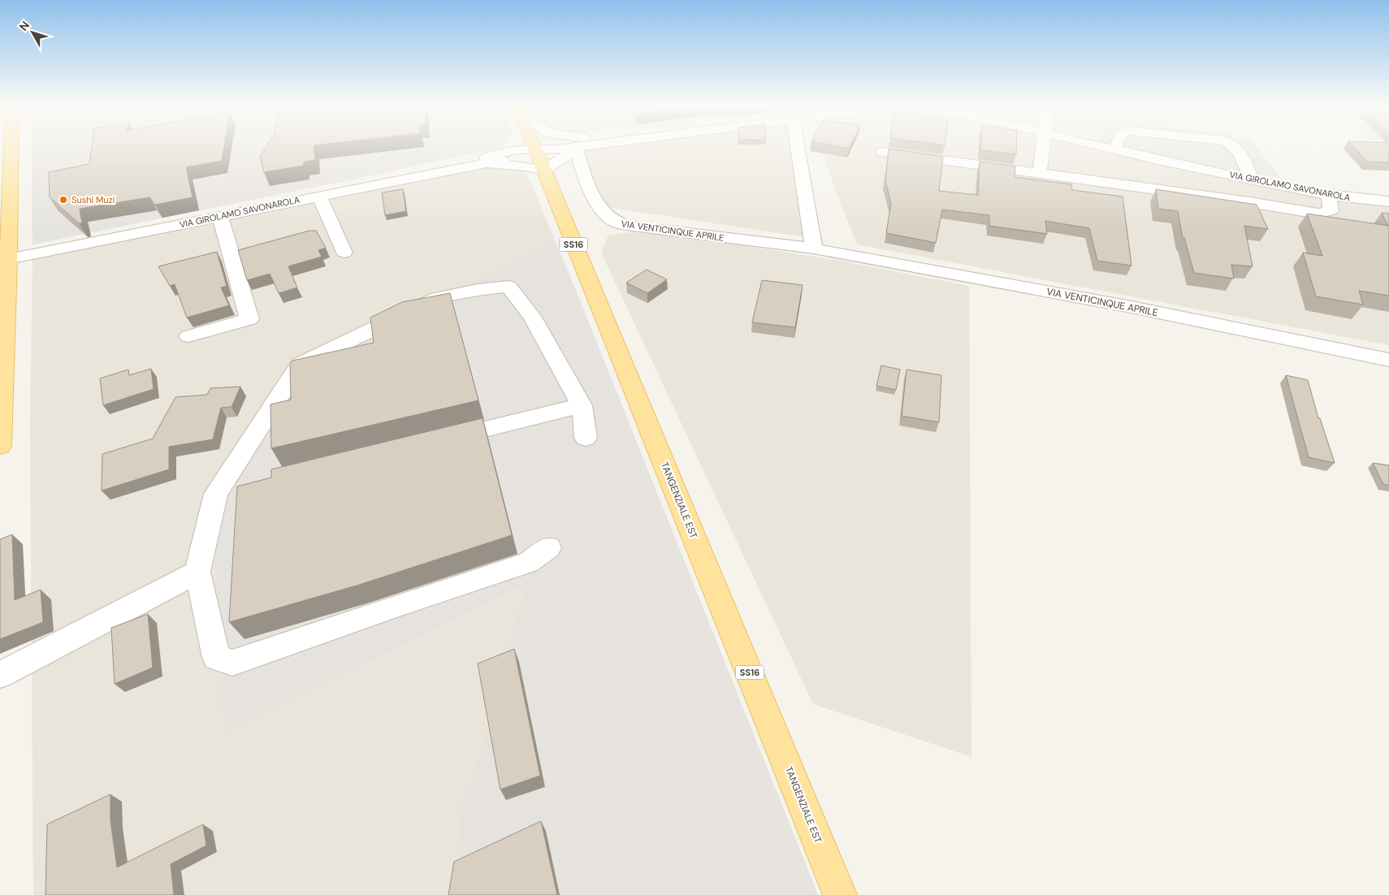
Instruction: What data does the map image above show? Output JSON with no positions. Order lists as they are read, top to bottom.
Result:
{
  "streets": {
    "main road": ["SS16", "TANGENZIALE EST"],
    "street": ["VIA GIROLAMO SAVONAROLA", "VIA VENTICINQUE APRILE"]
  },
  "crossings": [
    ["VIA GIROLAMO SAVONAROLA", "TANGENZIALE EST"]
  ],
  "places": ["Sushi Muzi"],
  "north": "top left"
}
